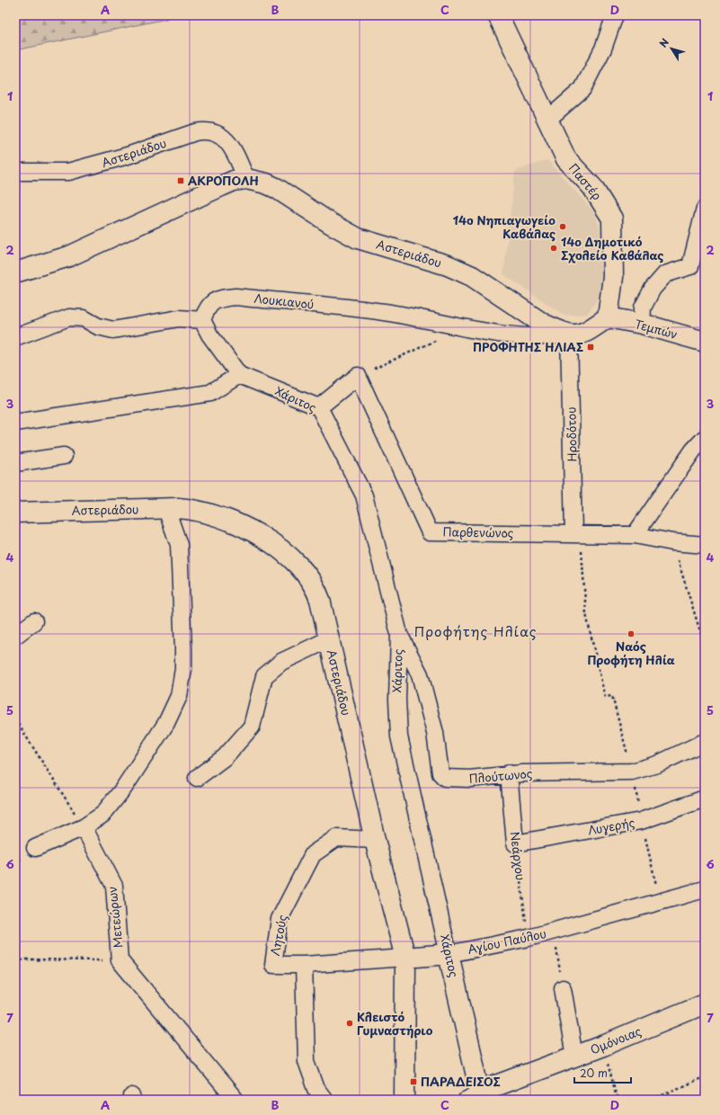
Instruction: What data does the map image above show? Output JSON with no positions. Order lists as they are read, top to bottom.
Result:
{
  "streets": {
    "street": [
      "Αστεριάδου",
      "Παστέρ",
      "Λουκιανού",
      "Τεμπών",
      "Χάριτος",
      "Ηροδότου",
      "Παρθενώνος",
      "Πλούτωνος",
      "Λυγερής",
      "Νεάρχου",
      "Μετεώρων",
      "Λητούς",
      "Αγίου Παύλου",
      "Ομόνοιας"
    ]
  },
  "crossings": [
    ["Αστεριάδου", "Λουκιανού"],
    ["Αστεριάδου", "Ηροδότου"],
    ["Αστεριάδου", "Λητούς"],
    ["Αστεριάδου", "Αγίου Παύλου"],
    ["Παστέρ", "Τεμπών"],
    ["Λουκιανού", "Ηροδότου"],
    ["Χάριτος", "Πλούτωνος"],
    ["Χάριτος", "Αγίου Παύλου"],
    ["Χάριτος", "Ομόνοιας"],
    ["Ηροδότου", "Παρθενώνος"],
    ["Πλούτωνος", "Νεάρχου"],
    ["Λυγερής", "Νεάρχου"],
    ["Νεάρχου", "Αγίου Παύλου"],
    ["Λητούς", "Αγίου Παύλου"]
  ],
  "districts": ["Προφήτης Ηλίας"],
  "places": {
    "transit": ["ΑΚΡΟΠΟΛΗ", "ΠΡΟΦΗΤΗΣ ΗΛΙΑΣ", "ΠΑΡΑΔΕΙΣΟΣ"],
    "other": [
      "14ο Νηπιαγωγείο Καβάλας",
      "14ο Δημοτικό Σχολείο Καβάλας",
      "Ναός Προφήτη Ηλία",
      "Κλειστό Γυμναστήριο"
    ]
  },
  "scale_bar": "20 m",
  "north": "top left",
  "grid": {
    "columns": [
      "A",
      "B",
      "C",
      "D"
    ],
    "rows": [
      "1",
      "2",
      "3",
      "4",
      "5",
      "6",
      "7"
    ]
  }
}
